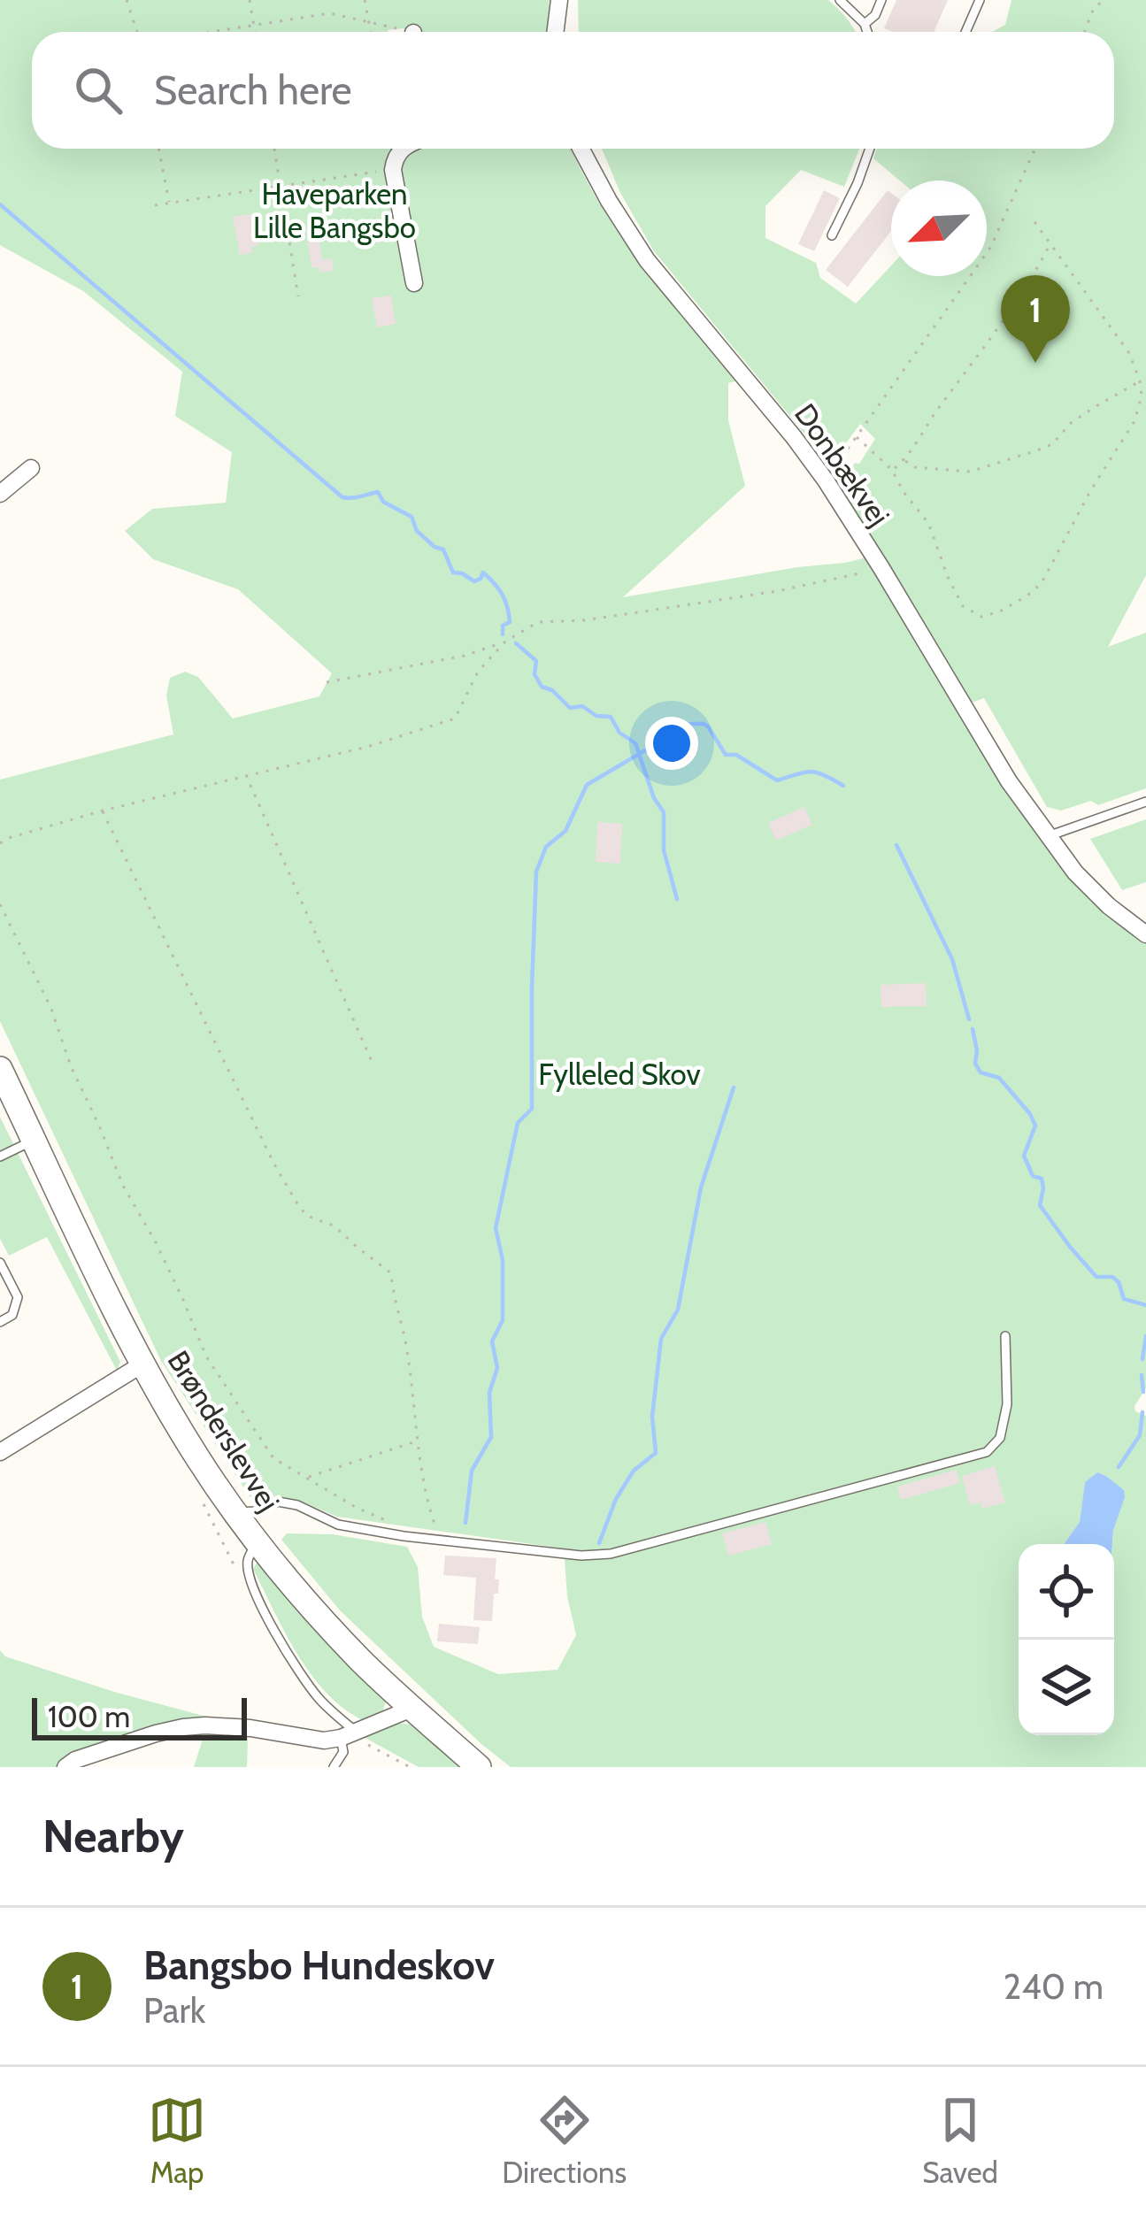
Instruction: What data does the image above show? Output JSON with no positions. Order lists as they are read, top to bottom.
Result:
{
  "streets": {
    "main road": ["Brønderslevvej"],
    "street": ["Donbækvej"]
  },
  "parks": ["Haveparken Lille Bangsbo", "Fylleled Skov"],
  "scale_bar": "100 m",
  "north": "bottom left",
  "page": {
    "search": "Search here",
    "pins": "1",
    "scale": "100 m",
    "heading": "Nearby",
    "list": [
      {
        "mark": "1",
        "name": "Bangsbo Hundeskov",
        "note": "Park",
        "value": "240 m"
      }
    ],
    "nav": ["Map", "Directions", "Saved"]
  }
}
